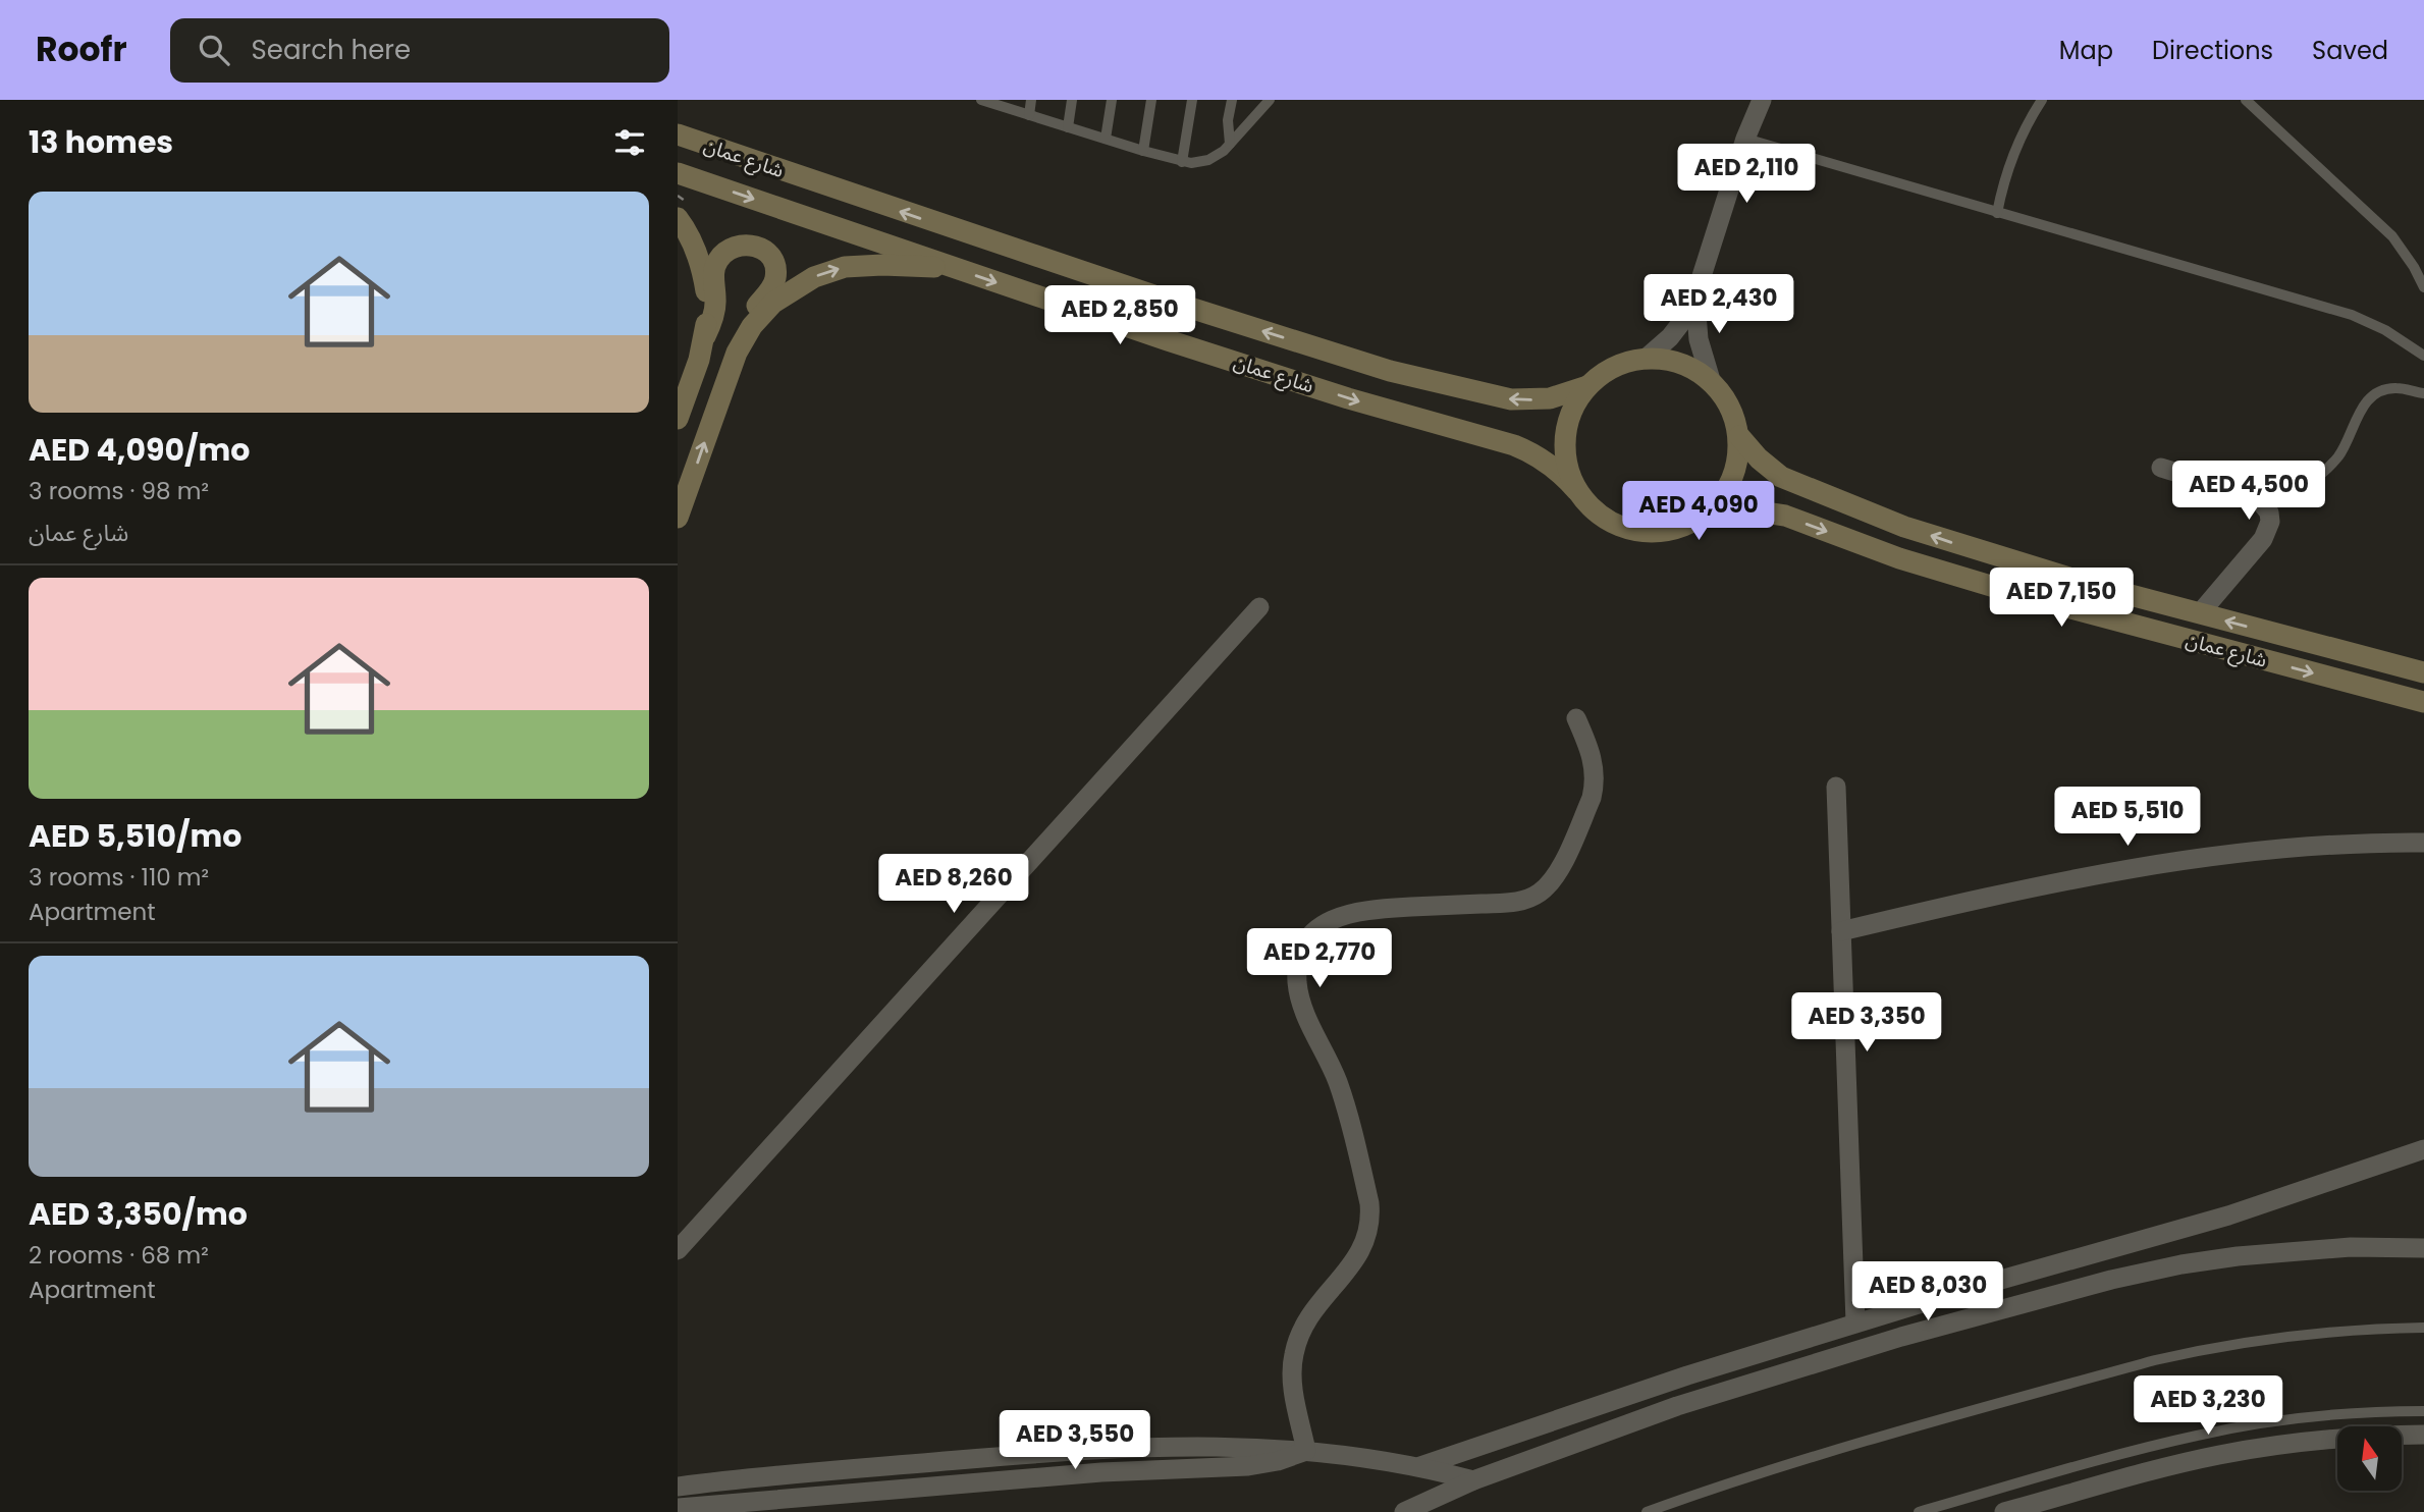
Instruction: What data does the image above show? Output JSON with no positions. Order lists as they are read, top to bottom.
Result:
{
  "streets": {
    "main road": ["شارع عمان"]
  },
  "north": "top",
  "page": {
    "header": "Roofr",
    "search": "Search here",
    "nav": ["Map", "Directions", "Saved"],
    "heading": "13 homes",
    "price": [
      "AED 2,110",
      "AED 2,430",
      "AED 2,850",
      "AED 4,500",
      "AED 4,090",
      "AED 7,150",
      "AED 5,510",
      "AED 8,260",
      "AED 2,770",
      "AED 3,350",
      "AED 8,030",
      "AED 3,230",
      "AED 3,550"
    ],
    "list": [
      {
        "name": "AED 4,090/mo",
        "note": "3 rooms · 98 m² · شارع عمان"
      },
      {
        "name": "AED 5,510/mo",
        "note": "3 rooms · 110 m² · Apartment"
      },
      {
        "name": "AED 3,350/mo",
        "note": "2 rooms · 68 m² · Apartment"
      }
    ]
  }
}
